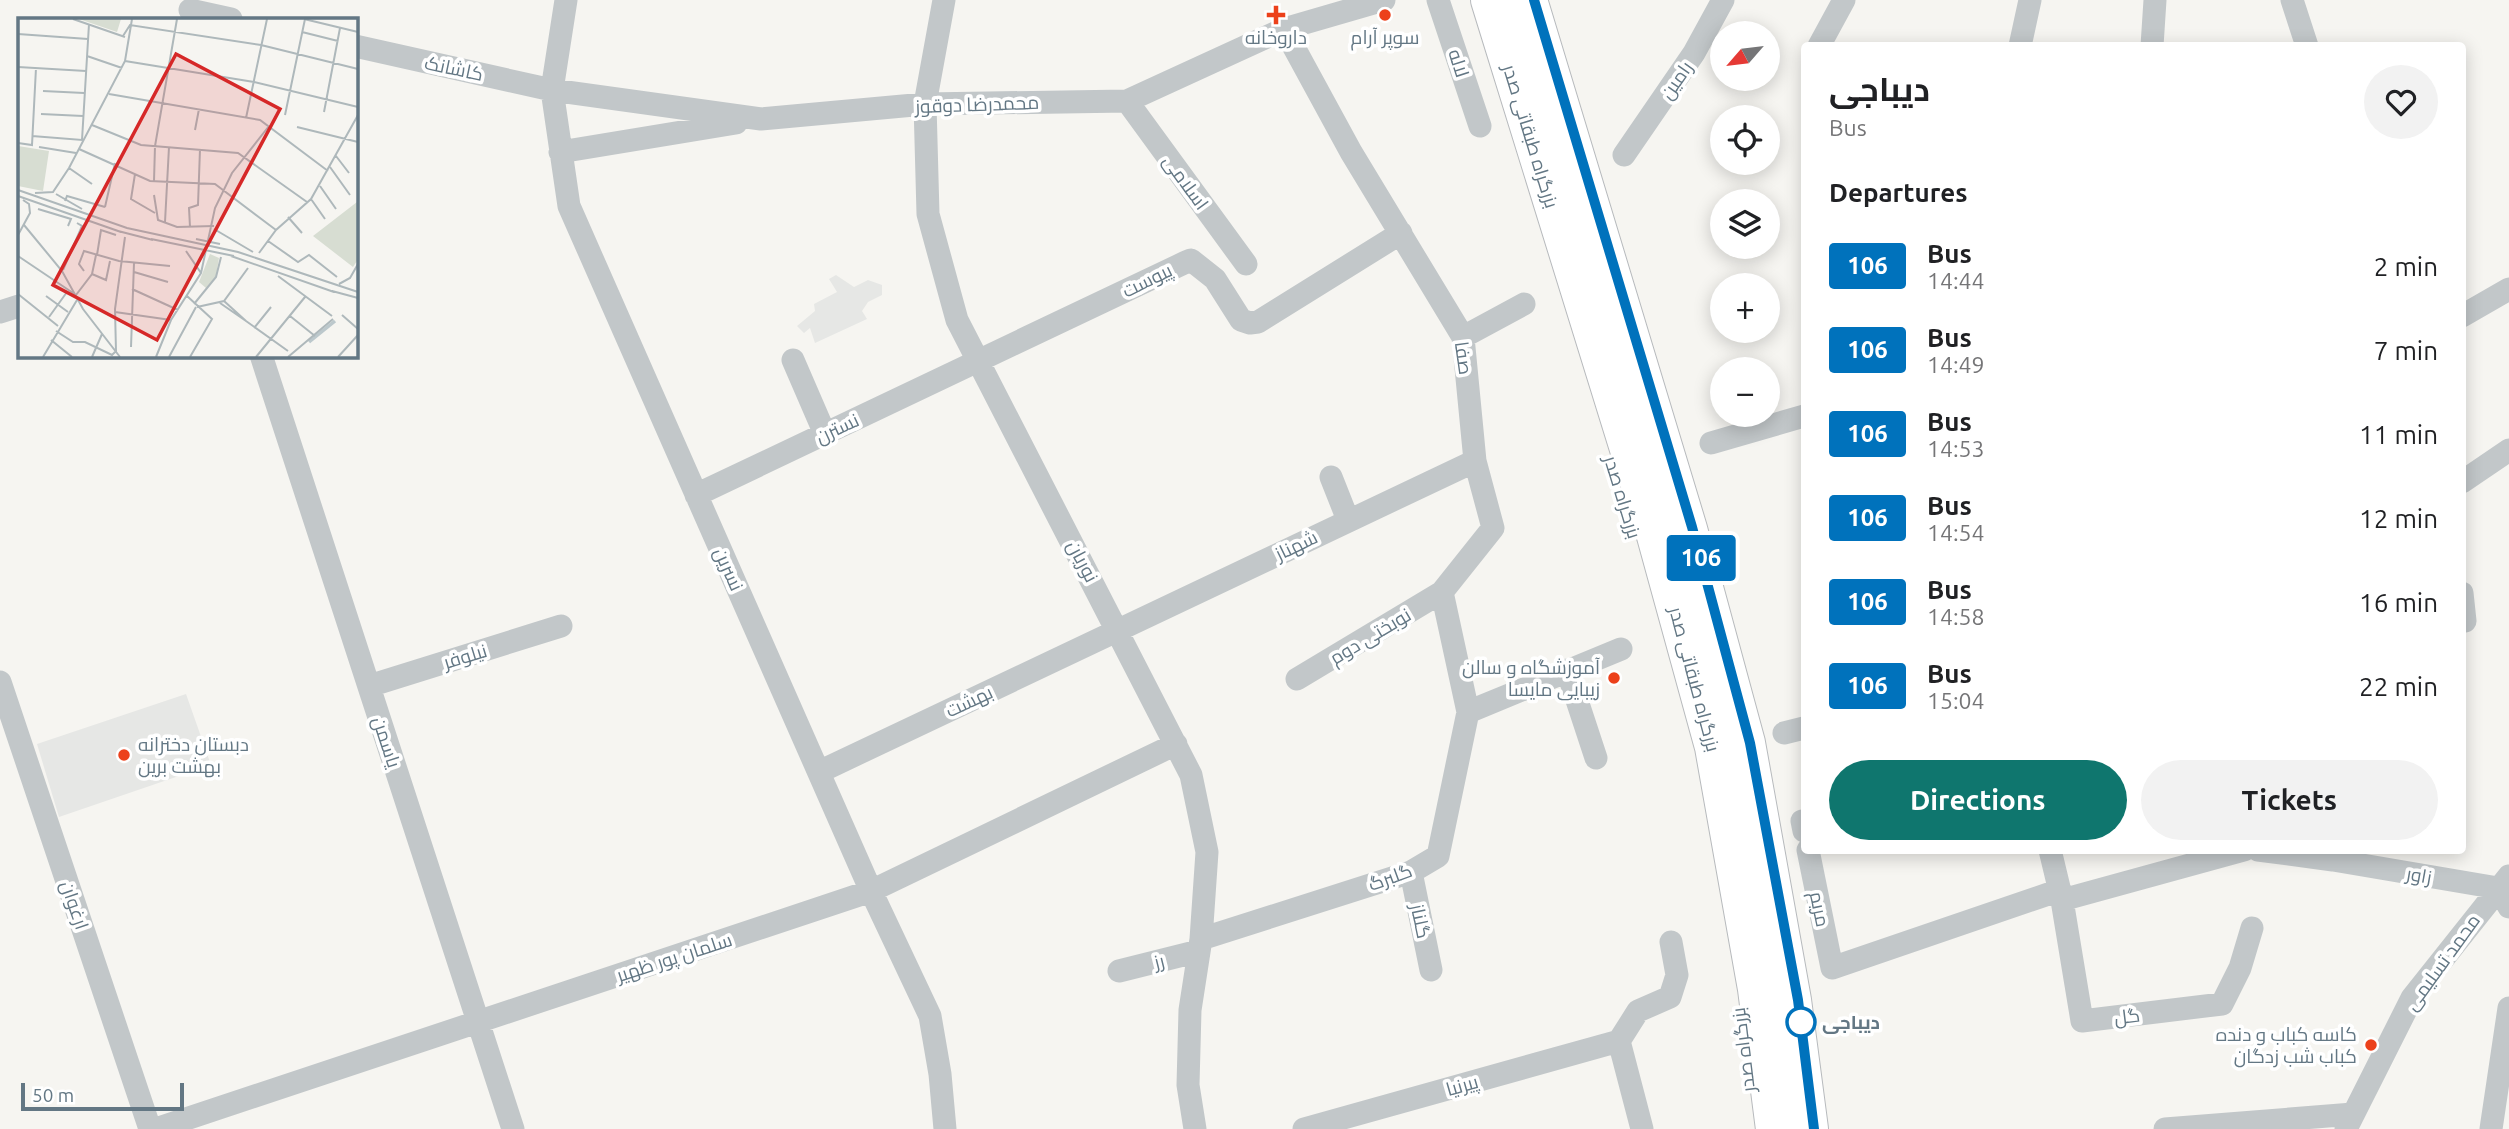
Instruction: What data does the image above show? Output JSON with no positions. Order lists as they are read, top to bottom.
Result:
{
  "streets": {
    "highway": ["بزرگراه طبقاتی صدر", "بزرگراه صدر"],
    "street": [
      "لاله",
      "کاشانک",
      "رامین",
      "محمدرضا دوقوز",
      "اسلامی",
      "پیوست",
      "صفا",
      "نسترن",
      "شهناز",
      "نوریان",
      "نسرین",
      "نوبختی دوم",
      "نیلوفر",
      "بهشت",
      "یاسمن",
      "زاور",
      "گلبرگ",
      "ارغوان",
      "مریم",
      "گلناز",
      "سلمان پور ظهیر",
      "رز",
      "محمد تسلیمی",
      "گل",
      "پیرنیا"
    ]
  },
  "crossings": [
    ["کاشانک", "محمدرضا دوقوز"],
    ["کاشانک", "نسرین"],
    ["محمدرضا دوقوز", "اسلامی"],
    ["محمدرضا دوقوز", "صفا"],
    ["محمدرضا دوقوز", "نوریان"],
    ["محمدرضا دوقوز", "نسرین"],
    ["پیوست", "صفا"],
    ["پیوست", "نسترن"],
    ["پیوست", "نوریان"],
    ["صفا", "شهناز"],
    ["صفا", "نوبختی دوم"],
    ["نسترن", "نوریان"],
    ["نسترن", "نسرین"],
    ["شهناز", "نوریان"],
    ["شهناز", "بهشت"],
    ["نوریان", "بهشت"],
    ["نوریان", "گلبرگ"],
    ["نوریان", "سلمان پور ظهیر"],
    ["نوریان", "رز"],
    ["نسرین", "بهشت"],
    ["نسرین", "سلمان پور ظهیر"],
    ["نیلوفر", "یاسمن"],
    ["یاسمن", "سلمان پور ظهیر"],
    ["زاور", "محمد تسلیمی"],
    ["گلبرگ", "گلناز"],
    ["گلبرگ", "رز"],
    ["مریم", "گل"]
  ],
  "places": {
    "health": ["داروخانه"],
    "other": [
      "سوپر آرام",
      "آموزشگاه و سالن زیبایی مایسا",
      "دبستان دخترانه بهشت برین",
      "دیباجی",
      "کاسه کباب و دنده کباب شب زدگان"
    ]
  },
  "lines": ["bus line 106"],
  "scale_bar": "50 m",
  "north": "bottom left",
  "page": {
    "on_map": "106",
    "map_buttons": ["+", "−"],
    "heading": [
      ["دیباجی", "Bus"],
      "Departures"
    ],
    "list": [
      {
        "mark": "106",
        "name": "Bus",
        "note": "14:44",
        "value": "2 min"
      },
      {
        "mark": "106",
        "name": "Bus",
        "note": "14:49",
        "value": "7 min"
      },
      {
        "mark": "106",
        "name": "Bus",
        "note": "14:53",
        "value": "11 min"
      },
      {
        "mark": "106",
        "name": "Bus",
        "note": "14:54",
        "value": "12 min"
      },
      {
        "mark": "106",
        "name": "Bus",
        "note": "14:58",
        "value": "16 min"
      },
      {
        "mark": "106",
        "name": "Bus",
        "note": "15:04",
        "value": "22 min"
      }
    ],
    "buttons": ["Directions", "Tickets"],
    "scale": "50 m"
  }
}
